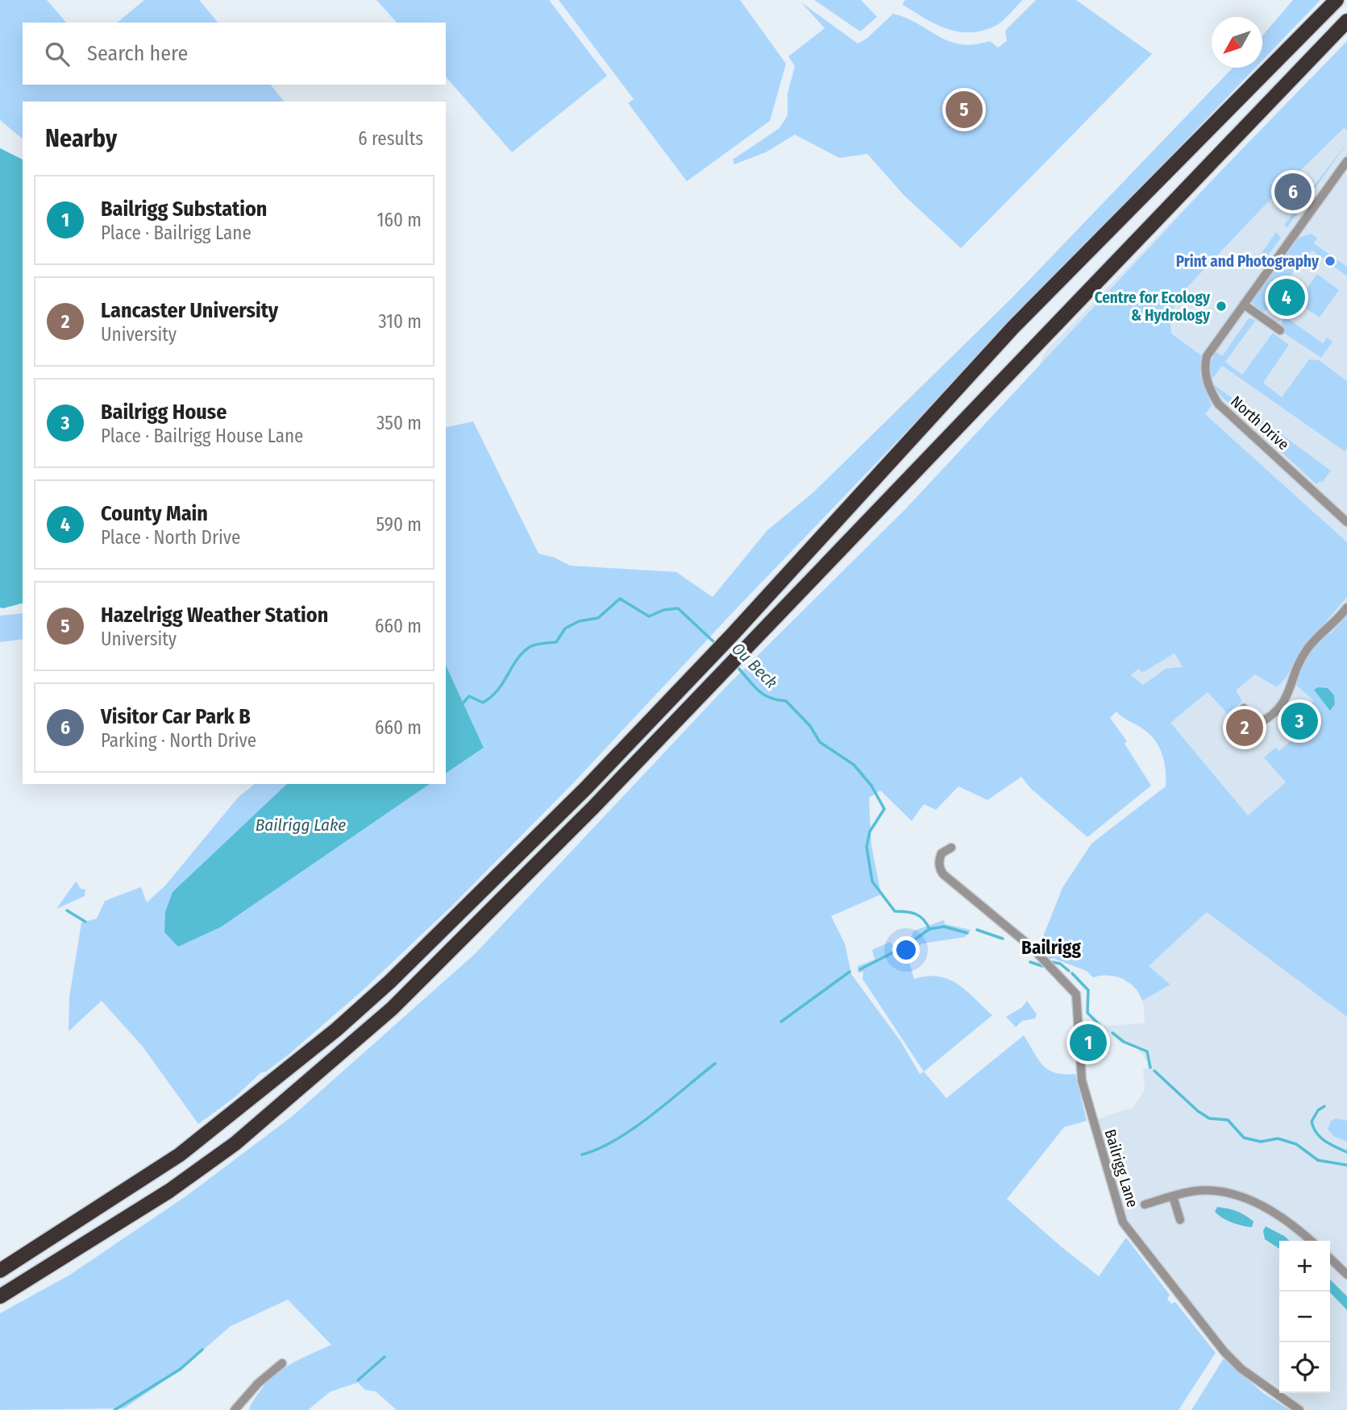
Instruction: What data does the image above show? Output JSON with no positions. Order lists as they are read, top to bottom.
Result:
{
  "streets": {
    "street": ["North Drive", "Bailrigg Lane"]
  },
  "districts": ["Bailrigg"],
  "water": ["Ou Beck", "Bailrigg Lake"],
  "places": ["Print and Photography", "Centre for Ecology & Hydrology"],
  "north": "bottom left",
  "page": {
    "search": "Search here",
    "pins": [
      "5",
      "6",
      "4",
      "3",
      "2",
      "1"
    ],
    "heading": ["Nearby", "6 results"],
    "list": [
      {
        "mark": "1",
        "name": "Bailrigg Substation",
        "note": "Place · Bailrigg Lane",
        "value": "160 m"
      },
      {
        "mark": "2",
        "name": "Lancaster University",
        "note": "University",
        "value": "310 m"
      },
      {
        "mark": "3",
        "name": "Bailrigg House",
        "note": "Place · Bailrigg House Lane",
        "value": "350 m"
      },
      {
        "mark": "4",
        "name": "County Main",
        "note": "Place · North Drive",
        "value": "590 m"
      },
      {
        "mark": "5",
        "name": "Hazelrigg Weather Station",
        "note": "University",
        "value": "660 m"
      },
      {
        "mark": "6",
        "name": "Visitor Car Park B",
        "note": "Parking · North Drive",
        "value": "660 m"
      }
    ],
    "map_buttons": ["+", "−"]
  }
}
